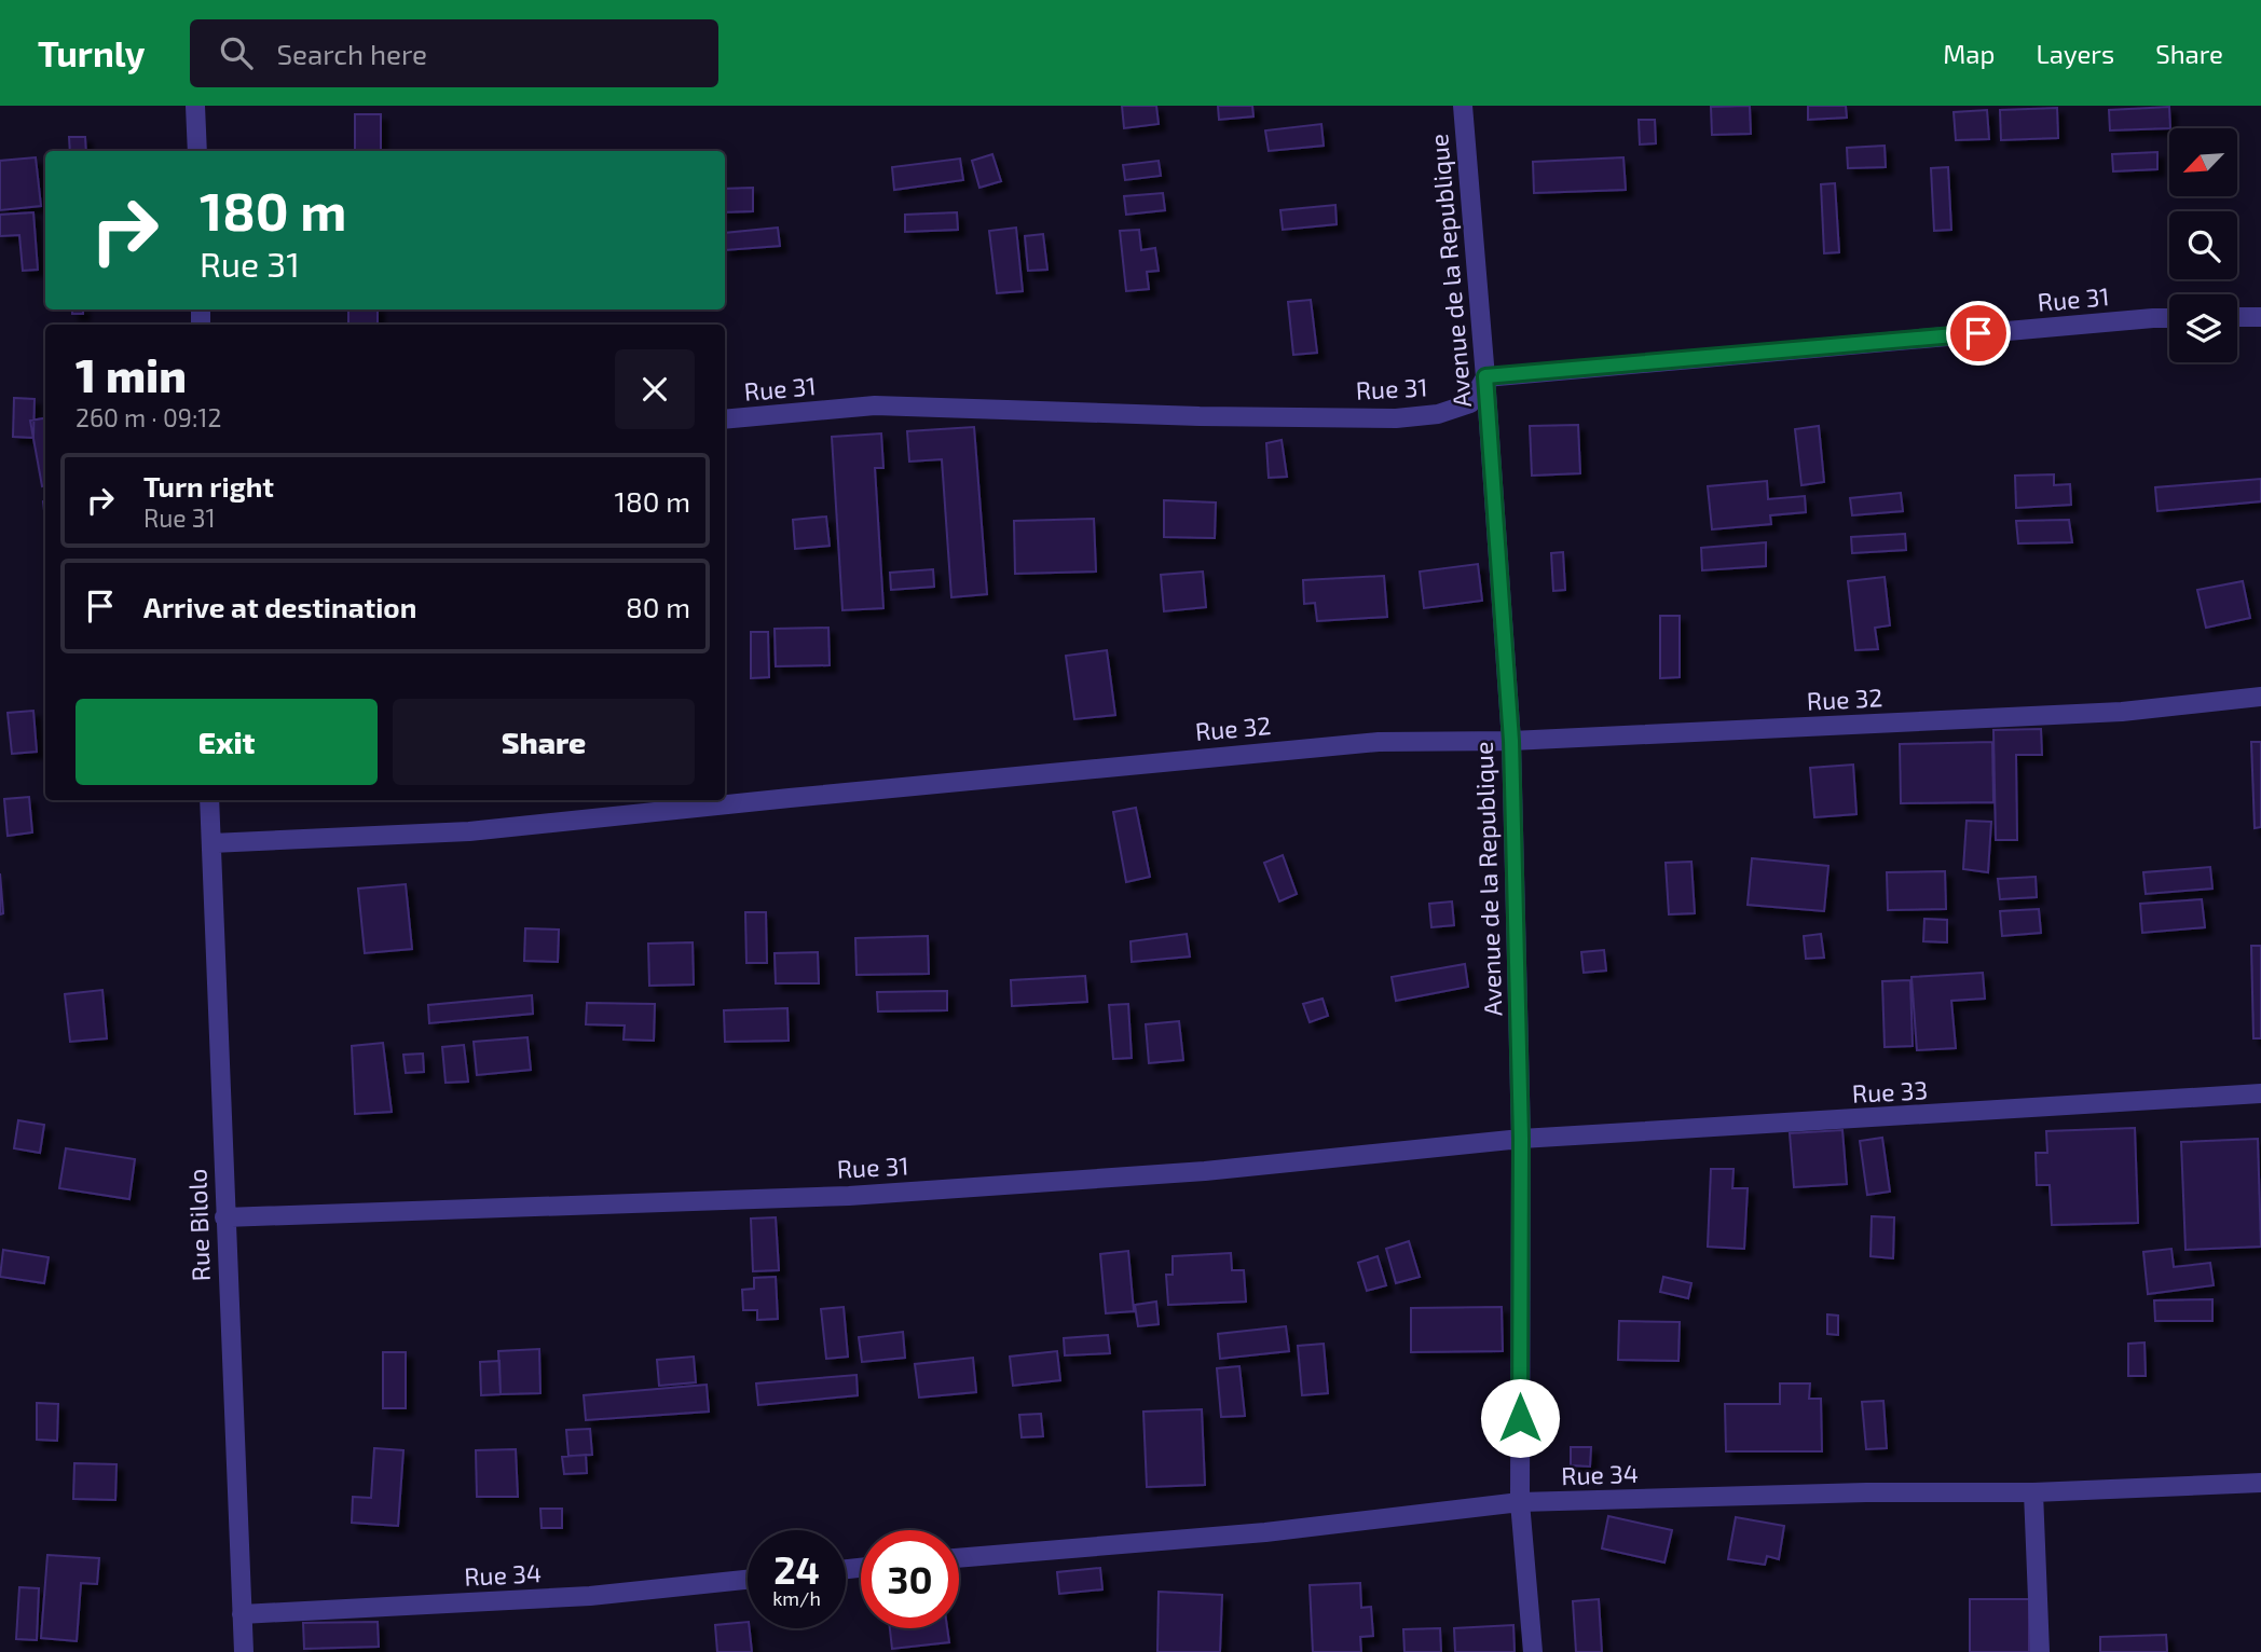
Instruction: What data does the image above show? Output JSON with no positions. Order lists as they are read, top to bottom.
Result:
{
  "streets": {
    "street": [
      "Avenue de la Republique",
      "Rue 31",
      "Rue 32",
      "Rue 33",
      "Rue Bilolo",
      "Rue 34"
    ]
  },
  "crossings": [
    ["Avenue de la Republique", "Rue 31"],
    ["Avenue de la Republique", "Rue 32"],
    ["Avenue de la Republique", "Rue 33"],
    ["Avenue de la Republique", "Rue 34"],
    ["Rue 31", "Rue 33"],
    ["Rue 31", "Rue Bilolo"],
    ["Rue 32", "Rue Bilolo"],
    ["Rue Bilolo", "Rue 34"]
  ],
  "north": "bottom left",
  "page": {
    "header": "Turnly",
    "search": "Search here",
    "nav": ["Map", "Layers", "Share"],
    "turn": ["180 m", "Rue 31"],
    "heading": ["1 min", "260 m · 09:12"],
    "list": [
      {
        "name": "Turn right",
        "note": "Rue 31",
        "value": "180 m"
      },
      {
        "name": "Arrive at destination",
        "value": "80 m"
      }
    ],
    "buttons": ["Exit", "Share"],
    "speed": "24 km/h",
    "limit": "30"
  }
}
